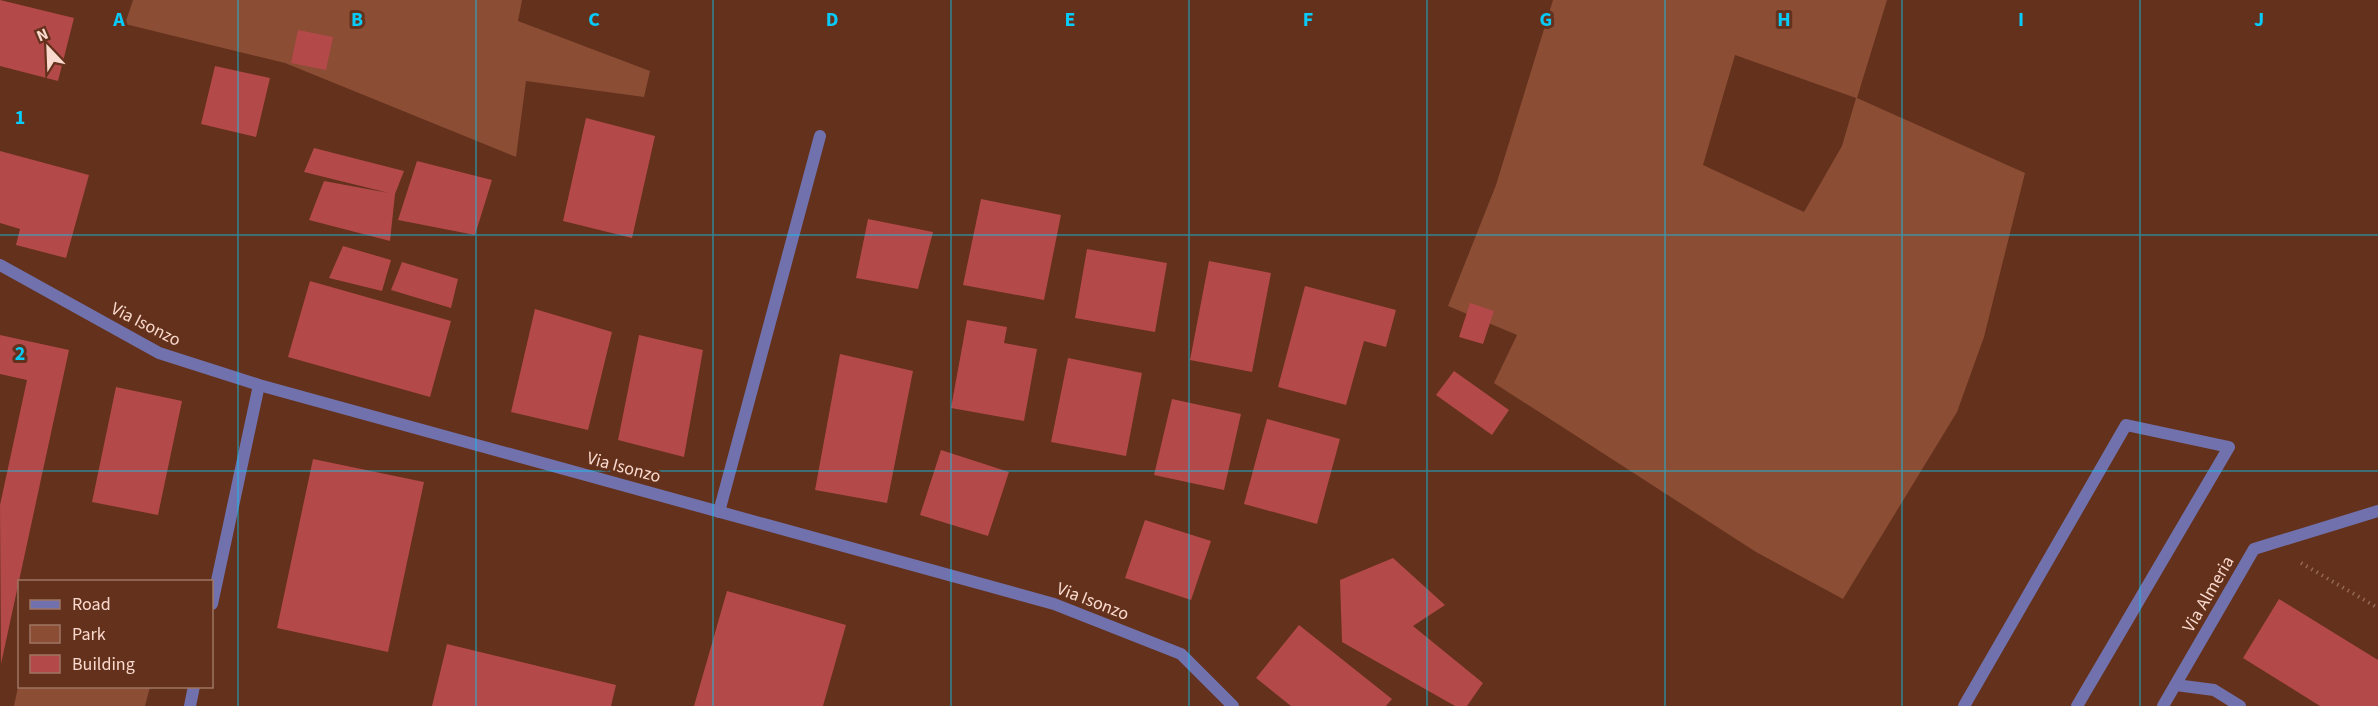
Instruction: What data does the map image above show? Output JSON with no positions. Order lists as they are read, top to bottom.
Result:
{
  "streets": {
    "street": ["Via Isonzo", "Via Almeria"]
  },
  "legend": ["Road", "Park", "Building"],
  "north": "top left",
  "grid": {
    "columns": [
      "A",
      "B",
      "C",
      "D",
      "E",
      "F",
      "G",
      "H",
      "I",
      "J"
    ],
    "rows": ["1", "2"]
  }
}
